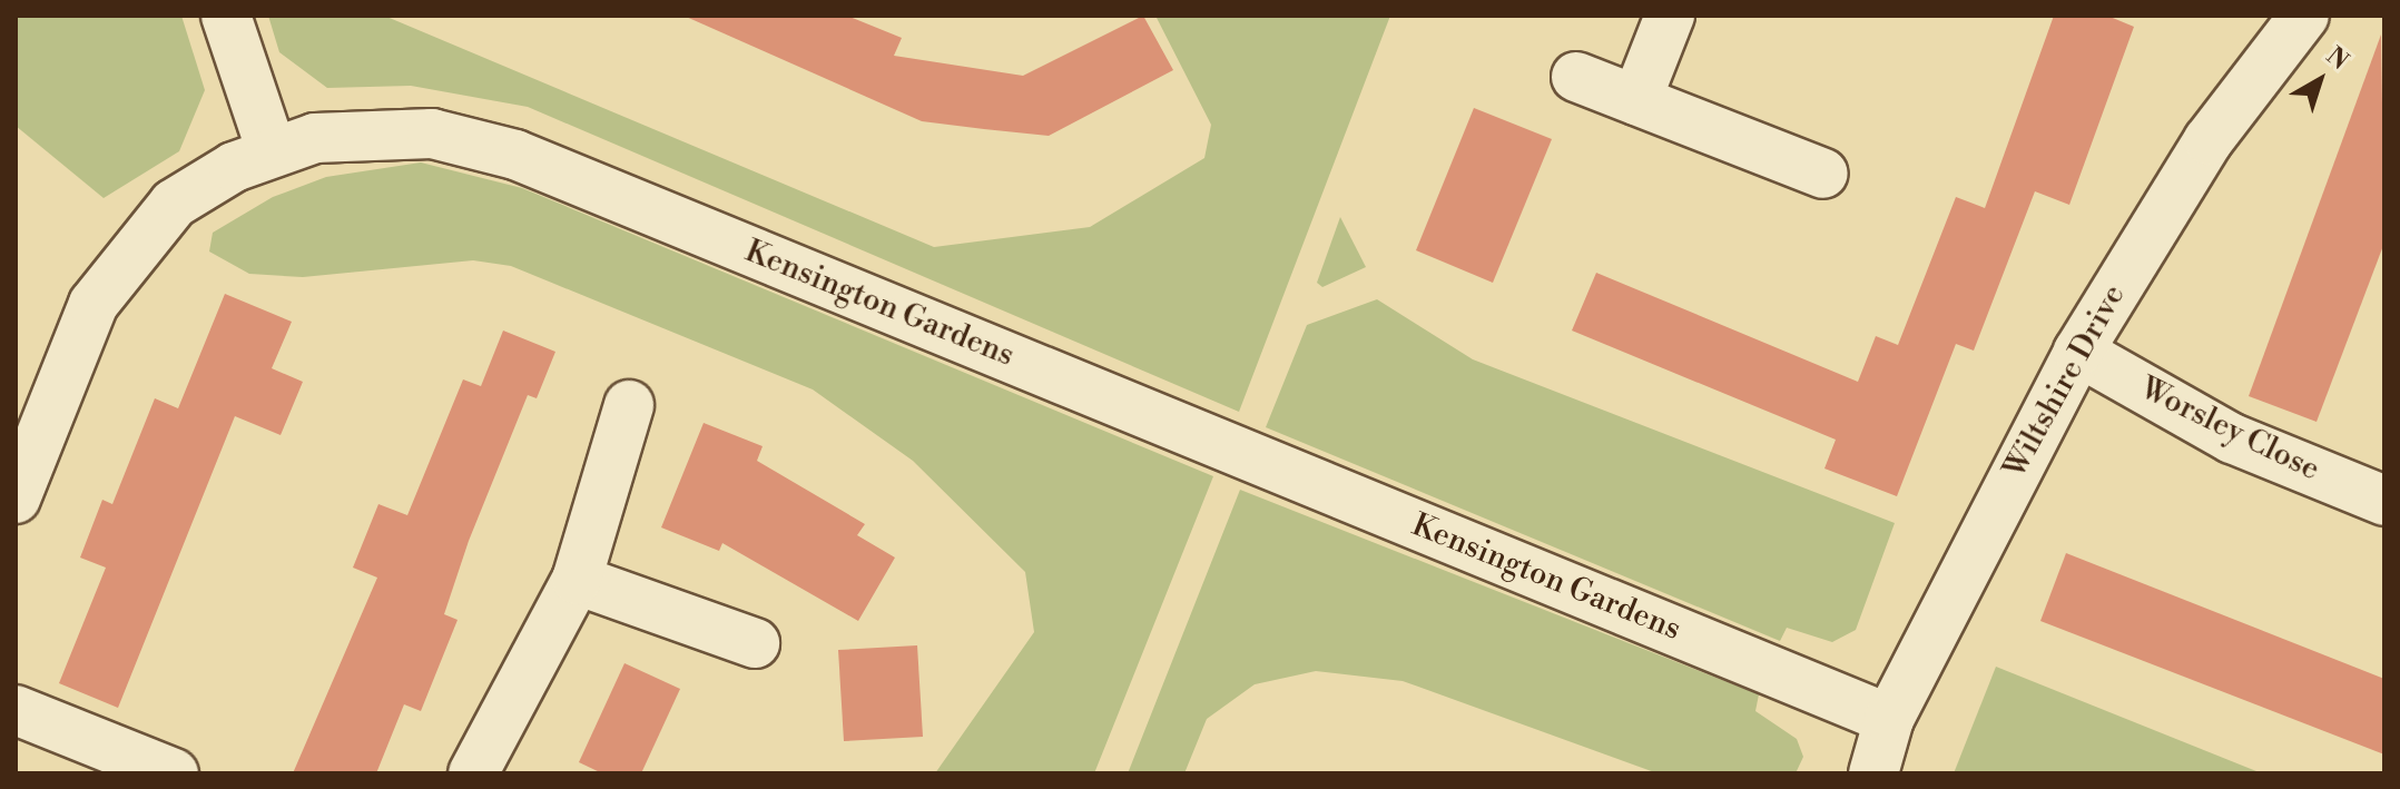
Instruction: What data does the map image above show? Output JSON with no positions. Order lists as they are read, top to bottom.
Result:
{
  "streets": {
    "street": ["Kensington Gardens", "Wiltshire Drive", "Worsley Close"]
  },
  "crossings": [
    ["Kensington Gardens", "Wiltshire Drive"],
    ["Wiltshire Drive", "Worsley Close"]
  ],
  "north": "top right"
}
